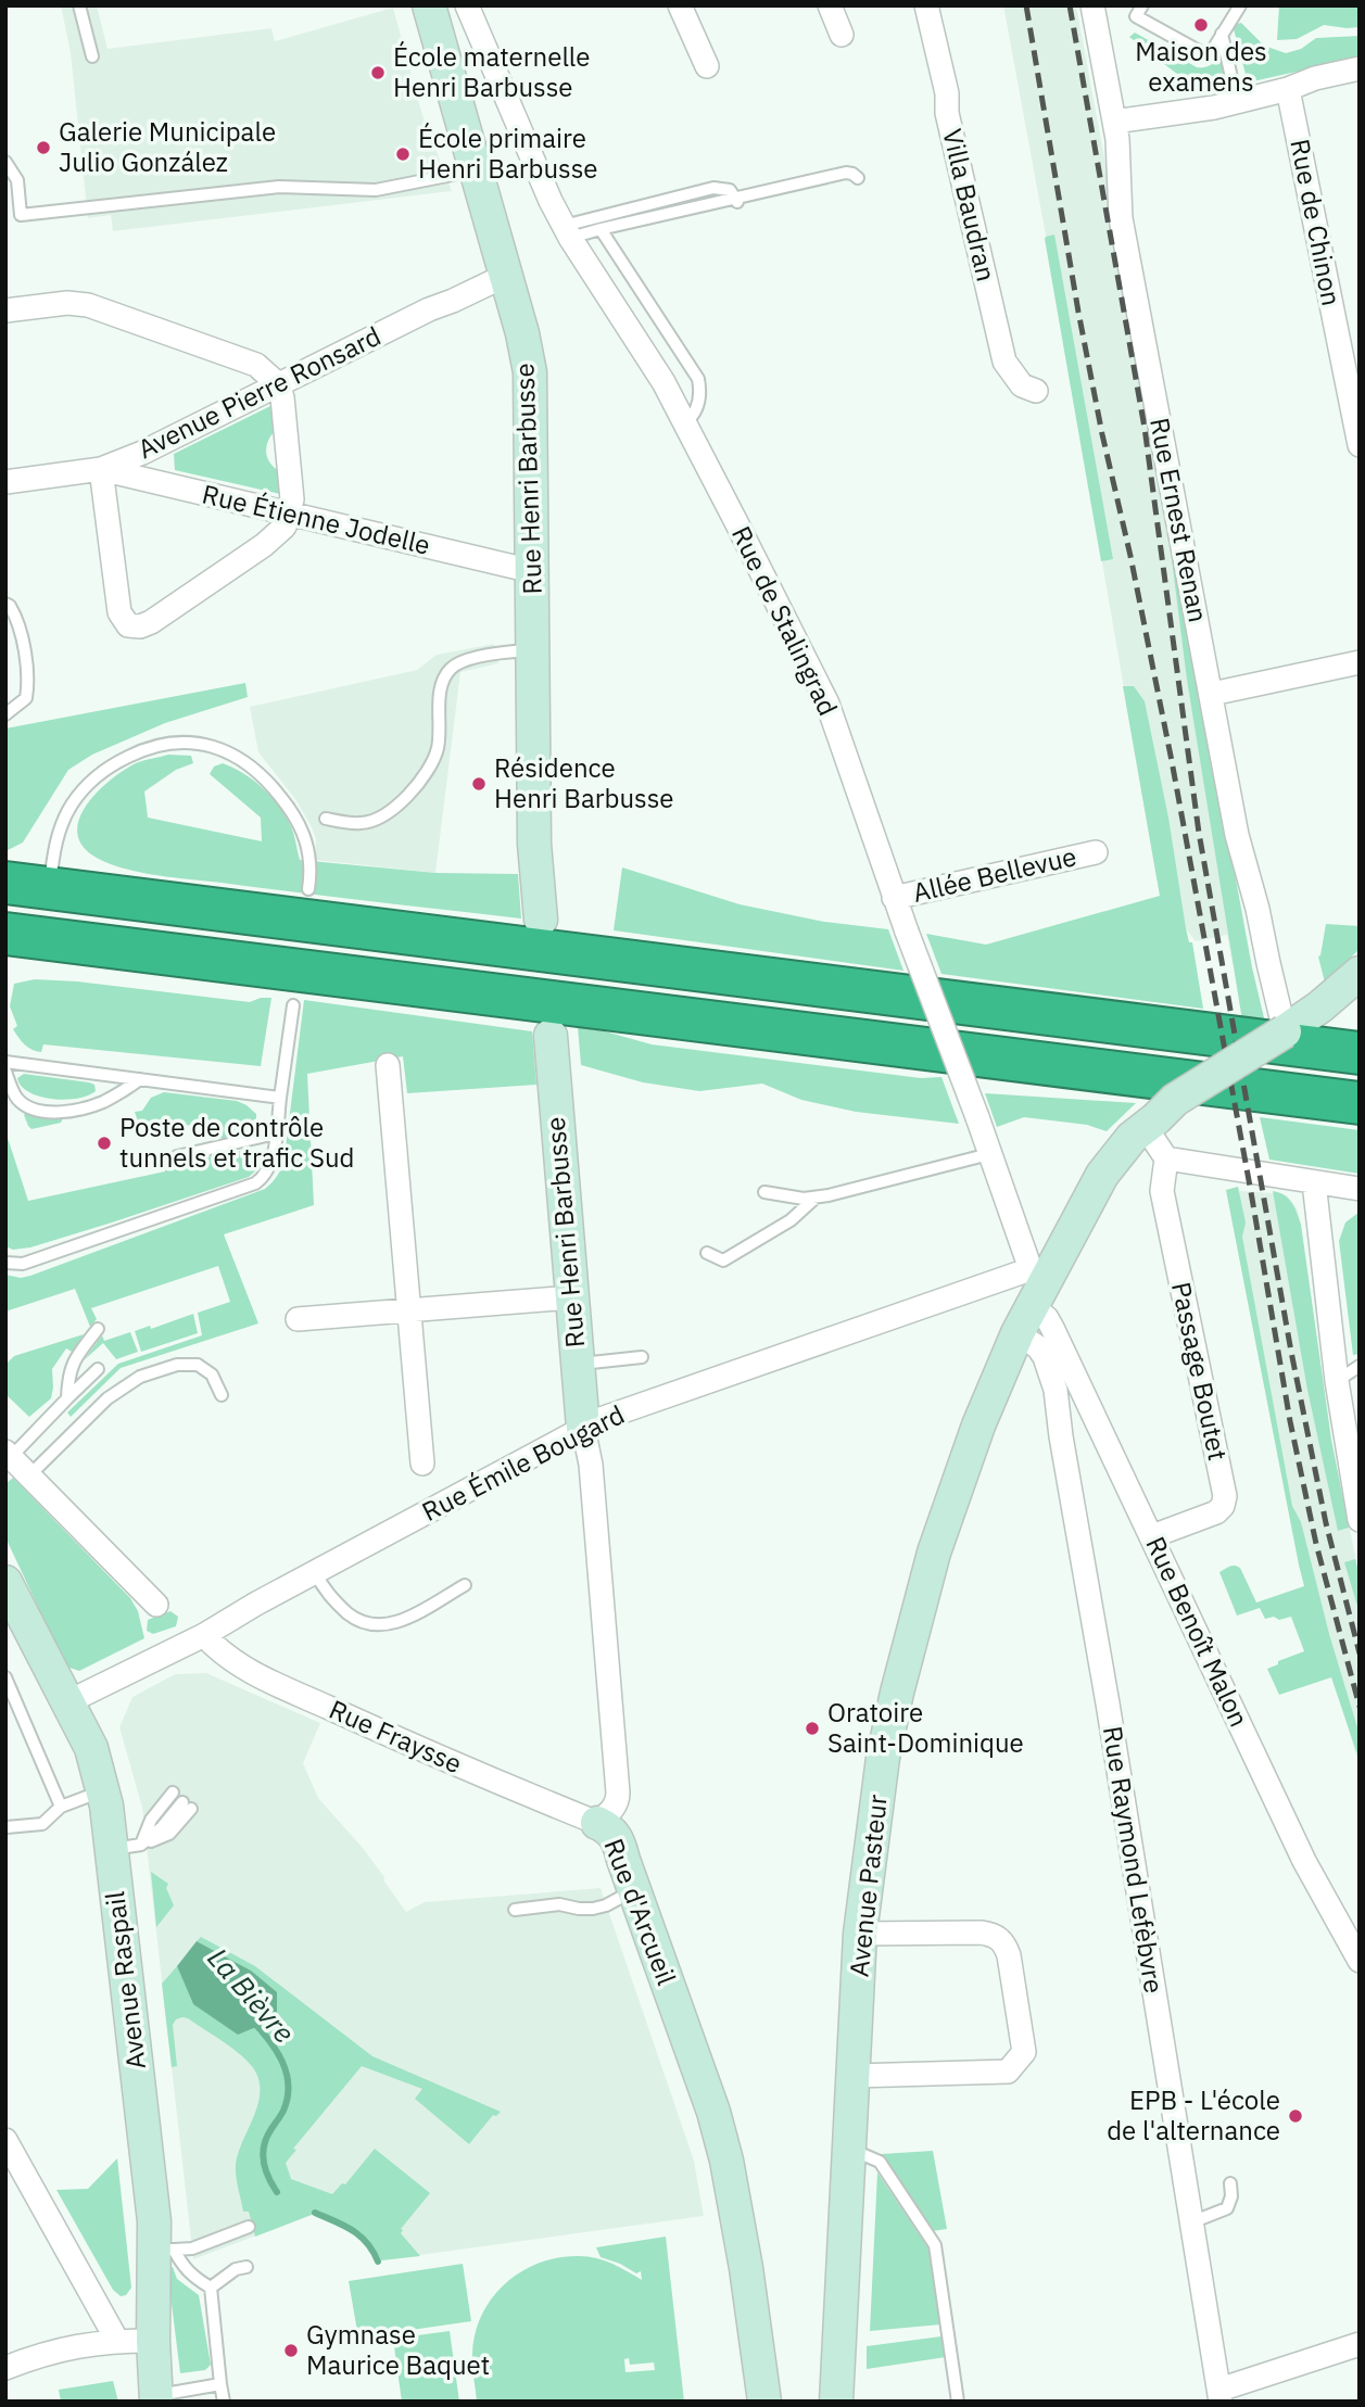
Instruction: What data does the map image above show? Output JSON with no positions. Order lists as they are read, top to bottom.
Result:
{
  "streets": {
    "main road": [
      "Rue Henri Barbusse",
      "Avenue Pasteur",
      "Rue d'Arcueil",
      "Avenue Raspail"
    ],
    "street": [
      "Villa Baudran",
      "Rue de Chinon",
      "Avenue Pierre Ronsard",
      "Rue Étienne Jodelle",
      "Rue Ernest Renan",
      "Rue de Stalingrad",
      "Allée Bellevue",
      "Passage Boutet",
      "Rue Émile Bougard",
      "Rue Benoît Malon",
      "Rue Fraysse",
      "Rue Raymond Lefèbvre"
    ]
  },
  "crossings": [
    ["Avenue Pierre Ronsard", "Rue Henri Barbusse"],
    ["Avenue Pierre Ronsard", "Rue Étienne Jodelle"],
    ["Rue Henri Barbusse", "Rue Étienne Jodelle"],
    ["Rue Henri Barbusse", "Rue Émile Bougard"],
    ["Rue Henri Barbusse", "Rue d'Arcueil"],
    ["Rue Ernest Renan", "Avenue Pasteur"],
    ["Rue de Stalingrad", "Allée Bellevue"],
    ["Rue de Stalingrad", "Rue Émile Bougard"],
    ["Rue de Stalingrad", "Avenue Pasteur"],
    ["Passage Boutet", "Rue Benoît Malon"],
    ["Rue Émile Bougard", "Rue Fraysse"],
    ["Rue Émile Bougard", "Avenue Pasteur"],
    ["Rue Émile Bougard", "Rue d'Arcueil"],
    ["Rue Émile Bougard", "Avenue Raspail"],
    ["Rue Benoît Malon", "Rue Raymond Lefèbvre"],
    ["Rue Benoît Malon", "Avenue Pasteur"],
    ["Rue Fraysse", "Rue d'Arcueil"],
    ["Rue Raymond Lefèbvre", "Avenue Pasteur"]
  ],
  "water": ["La Bièvre"],
  "places": [
    "Maison des examens",
    "École maternelle Henri Barbusse",
    "Galerie Municipale Julio González",
    "École primaire Henri Barbusse",
    "Résidence Henri Barbusse",
    "Poste de contrôle tunnels et trafic Sud",
    "Oratoire Saint-Dominique",
    "EPB - L'école de l'alternance",
    "Gymnase Maurice Baquet"
  ]
}
